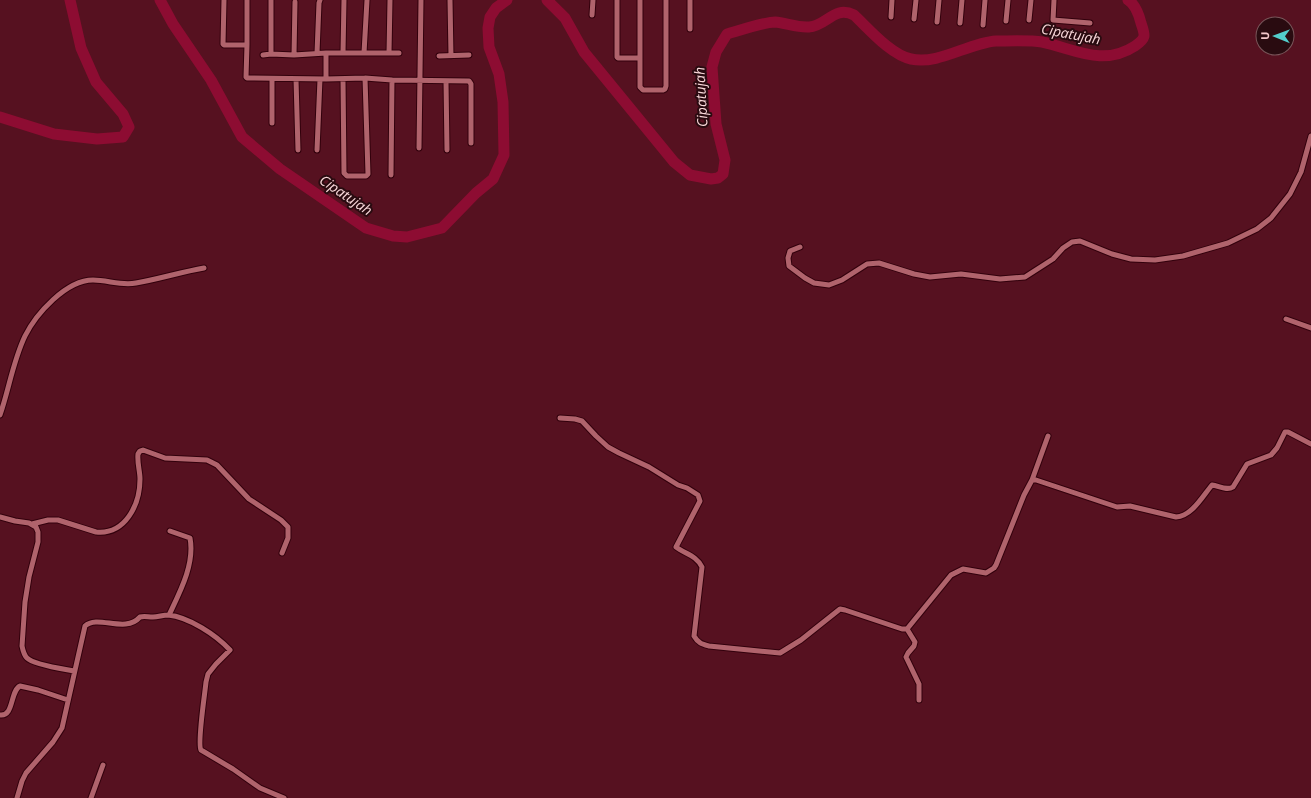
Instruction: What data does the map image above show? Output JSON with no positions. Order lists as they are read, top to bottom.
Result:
{
  "water": ["Cipatujah"],
  "north": "left"
}
